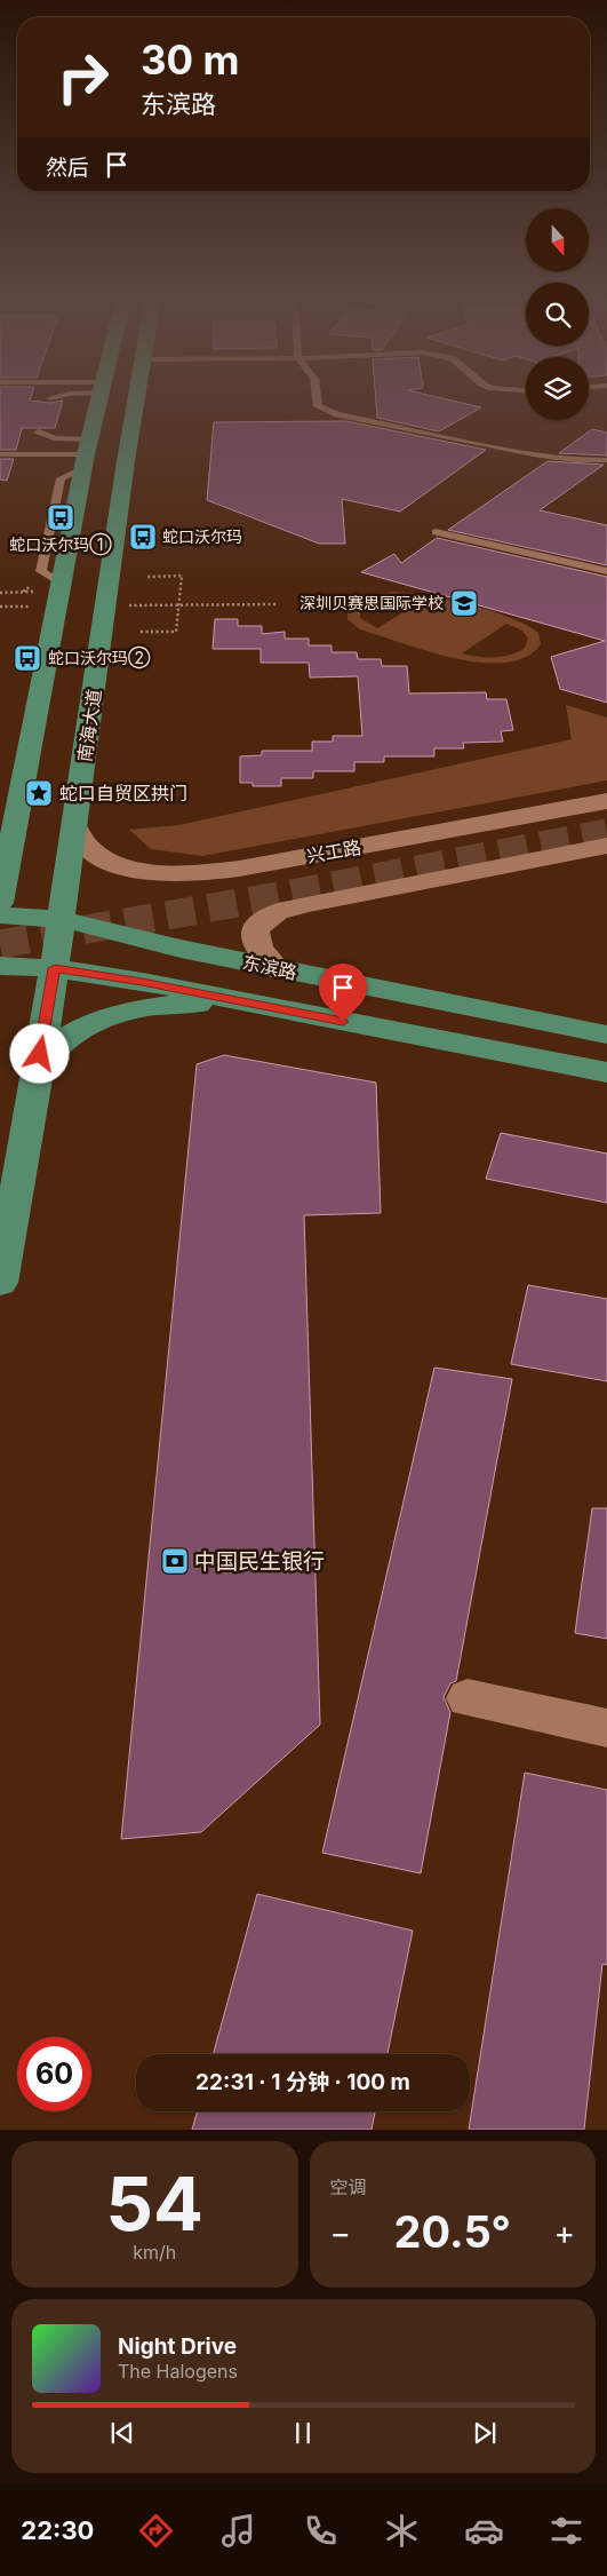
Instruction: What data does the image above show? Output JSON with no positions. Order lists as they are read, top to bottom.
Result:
{
  "streets": {
    "main road": ["南海大道", "东滨路"],
    "street": ["兴工路"]
  },
  "crossings": [
    ["南海大道", "兴工路"],
    ["南海大道", "东滨路"]
  ],
  "places": {
    "bus stop": ["蛇口沃尔玛①", "蛇口沃尔玛", "蛇口沃尔玛②"],
    "school or university": ["深圳贝赛思国际学校"],
    "place": ["蛇口自贸区拱门"],
    "bank": ["中国民生银行"]
  },
  "north": "bottom",
  "page": {
    "turn": ["30 m", "东滨路"],
    "then": "然后",
    "limit": "60",
    "trip": "22:31 · 1 分钟 · 100 m",
    "tile": [
      ["54", "km/h"],
      "空调"
    ],
    "heat": ["−", "20.5°", "+"],
    "song": ["Night Drive", "The Halogens"],
    "tabs": "22:30"
  }
}
